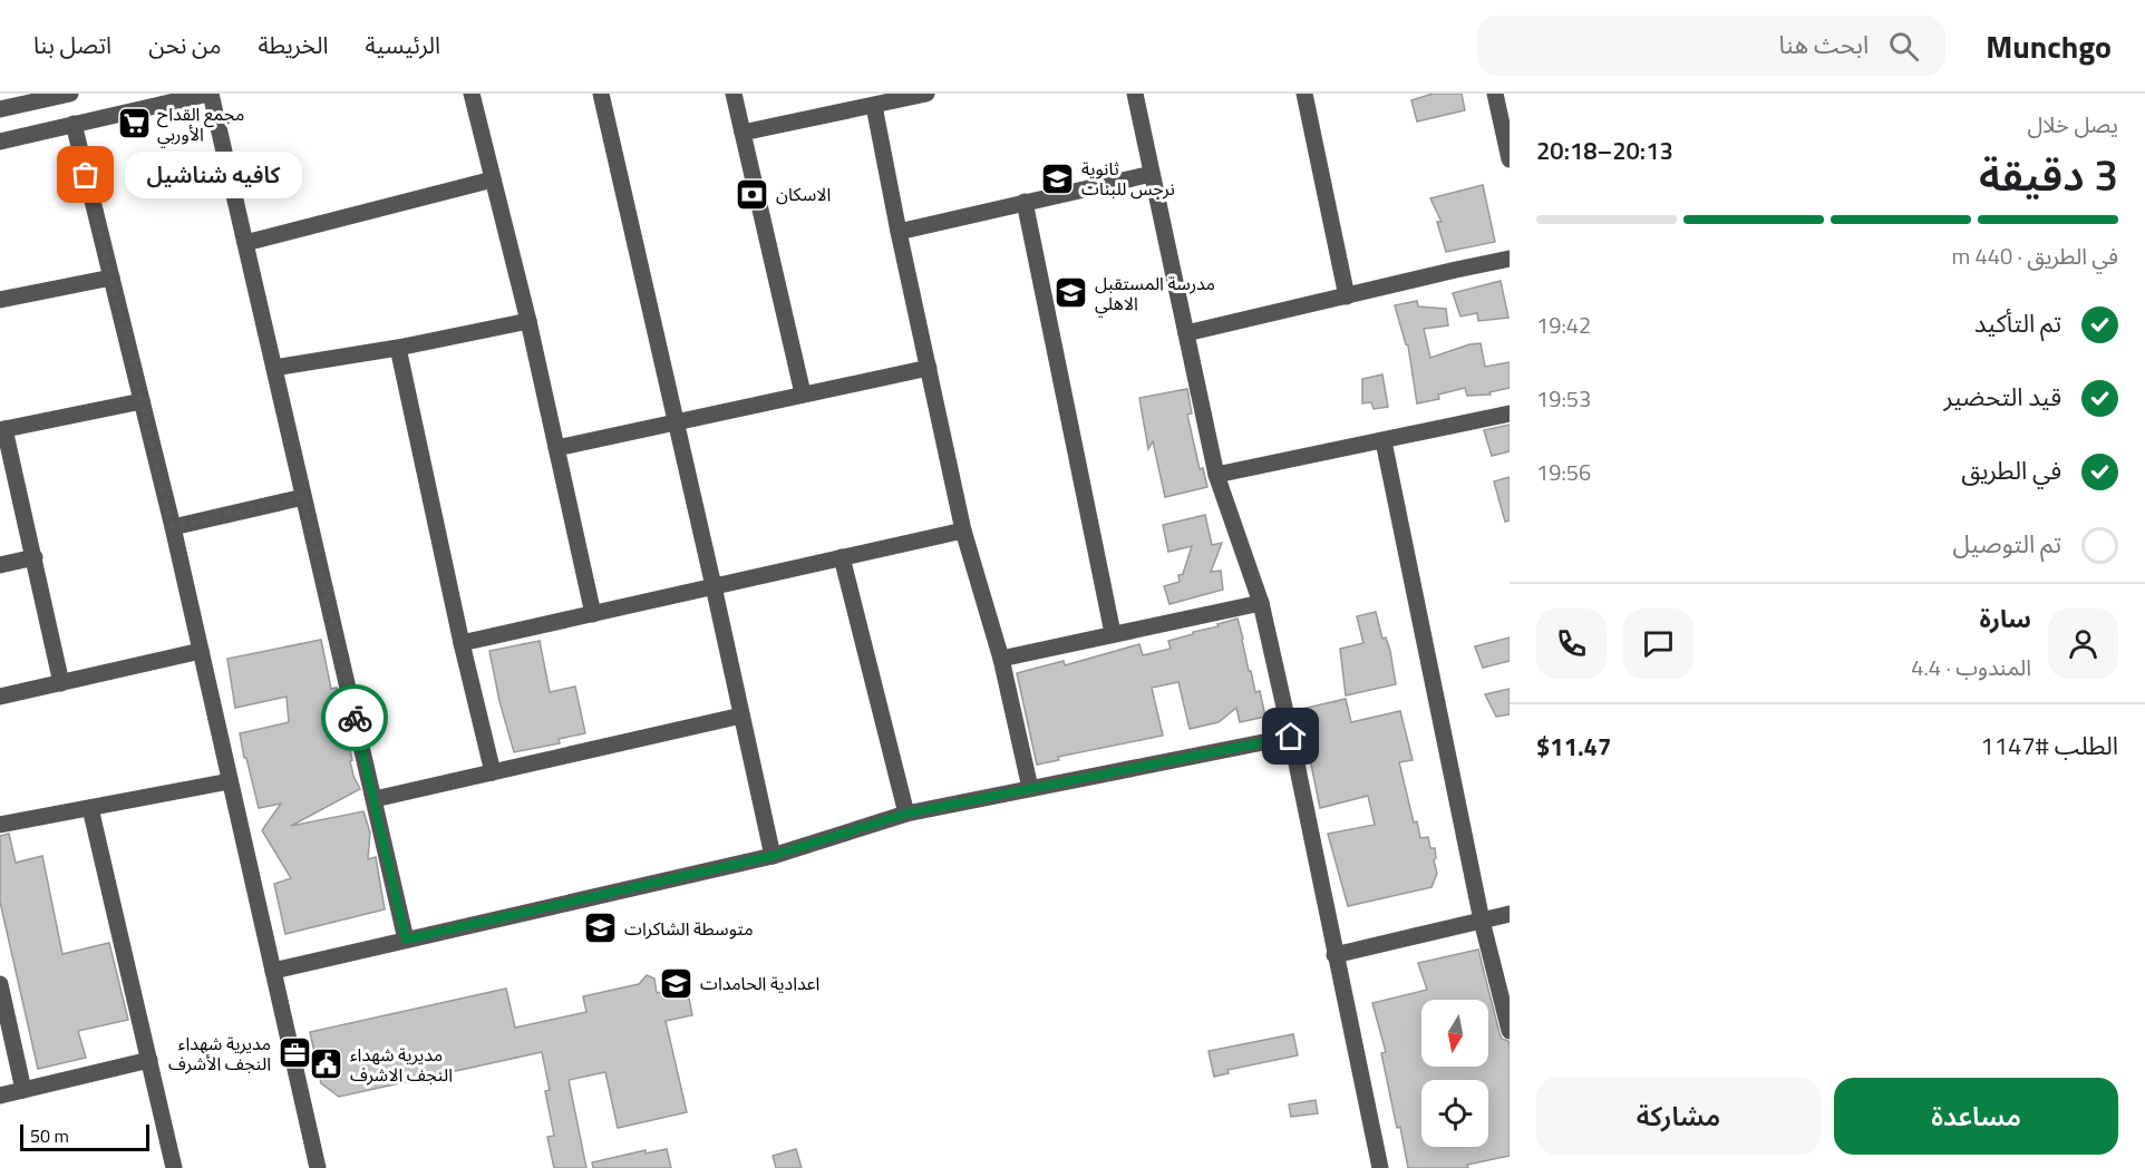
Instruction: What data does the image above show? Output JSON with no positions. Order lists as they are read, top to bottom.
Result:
{
  "places": {
    "supermarket": ["مجمع القداح الأوربي"],
    "other": ["كافيه شناشيل"],
    "school or university": [
      "ثانوية نرجس للبنات",
      "مدرسة المستقبل الاهلي",
      "متوسطة الشاكرات",
      "اعدادية الحامدات"
    ],
    "bank": ["الاسكان"],
    "office": ["مديرية شهداء النجف الأشرف"],
    "public building": ["مديرية شهداء النجف الاشرف"]
  },
  "scale_bar": "50 m",
  "north": "bottom",
  "page": {
    "header": "Munchgo",
    "search": "ابحث هنا",
    "nav": [
      "الرئيسية",
      "الخريطة",
      "من نحن",
      "اتصل بنا"
    ],
    "heading": ["3 دقيقة", "يصل خلال", "20:13–20:18"],
    "panel": [
      "سارة",
      "المندوب · 4.4",
      "الطلب #1147",
      "$11.47"
    ],
    "bubble": "كافيه شناشيل",
    "bar": "في الطريق · 440 m",
    "list": [
      ["تم التأكيد", "19:42"],
      ["قيد التحضير", "19:53"],
      ["في الطريق", "19:56"],
      "تم التوصيل"
    ],
    "buttons": ["مساعدة", "مشاركة"],
    "scale": "50 m"
  }
}
